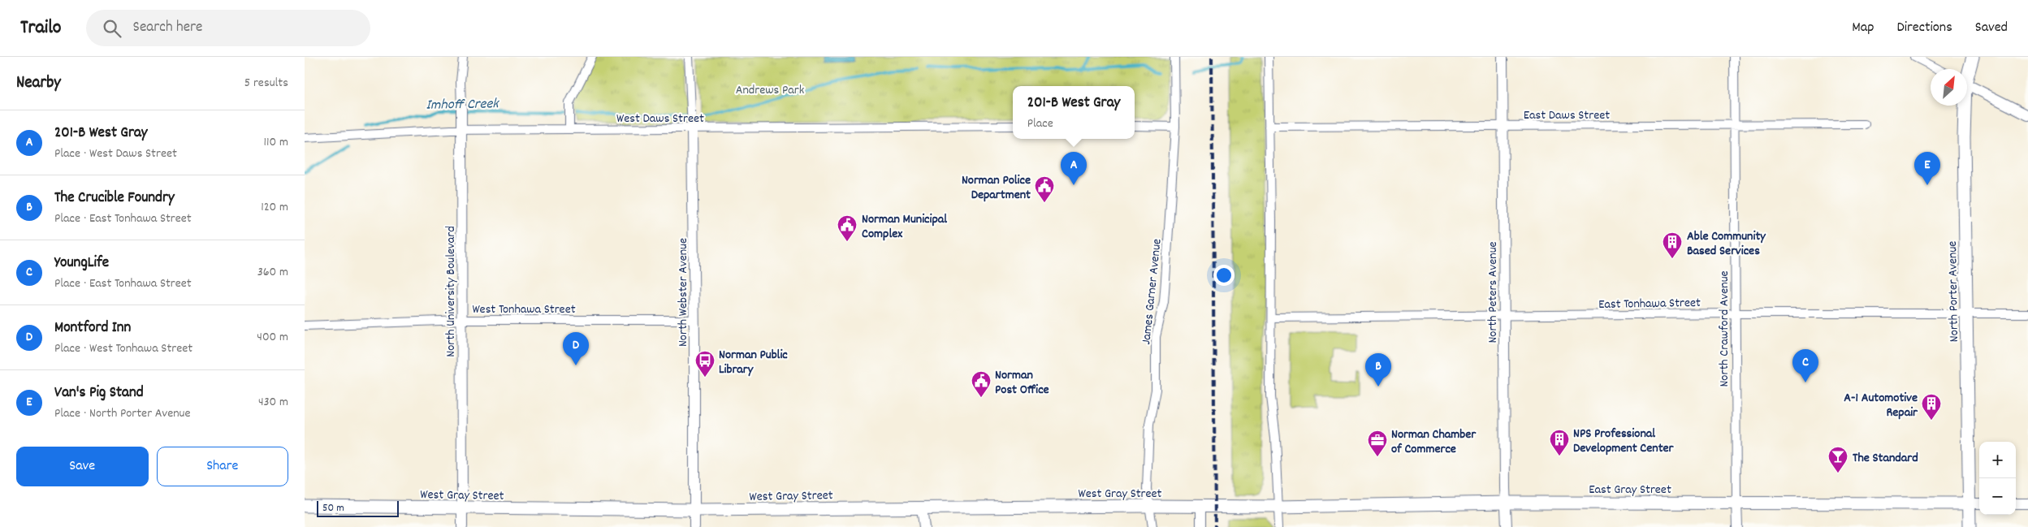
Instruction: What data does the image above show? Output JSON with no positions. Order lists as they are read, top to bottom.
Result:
{
  "streets": {
    "main road": ["North Porter Avenue", "East Gray Street", "West Gray Street"],
    "street": [
      "East Daws Street",
      "West Daws Street",
      "North University Boulevard",
      "James Garner Avenue",
      "North Webster Avenue",
      "North Peters Avenue",
      "East Tonhawa Street",
      "West Tonhawa Street",
      "North Crawford Avenue"
    ]
  },
  "crossings": [
    ["East Daws Street", "North Peters Avenue"],
    ["East Daws Street", "North Crawford Avenue"],
    ["West Daws Street", "North University Boulevard"],
    ["West Daws Street", "North Webster Avenue"],
    ["North University Boulevard", "West Tonhawa Street"],
    ["North University Boulevard", "West Gray Street"],
    ["James Garner Avenue", "West Gray Street"],
    ["North Porter Avenue", "East Tonhawa Street"],
    ["North Porter Avenue", "East Gray Street"],
    ["North Webster Avenue", "West Tonhawa Street"],
    ["North Webster Avenue", "West Gray Street"],
    ["North Peters Avenue", "East Tonhawa Street"],
    ["North Peters Avenue", "East Gray Street"],
    ["East Tonhawa Street", "North Crawford Avenue"],
    ["North Crawford Avenue", "East Gray Street"],
    ["East Gray Street", "West Gray Street"]
  ],
  "water": ["Imhoff Creek"],
  "parks": ["Andrews Park"],
  "places": {
    "public building": ["Norman Police Department", "Norman Municipal Complex", "Norman Post Office"],
    "building": ["Able Community Based Services", "A-1 Automotive Repair", "NPS Professional Development Center"],
    "bus stop": ["Norman Public Library"],
    "office": ["Norman Chamber of Commerce"],
    "bar": ["The Standard"]
  },
  "scale_bar": "50 m",
  "north": "top right",
  "page": {
    "header": "Trailo",
    "search": "Search here",
    "nav": ["Map", "Directions", "Saved"],
    "heading": ["Nearby", "5 results"],
    "popup": ["201-B West Gray", "Place"],
    "list": [
      {
        "mark": "A",
        "name": "201-B West Gray",
        "note": "Place · West Daws Street",
        "value": "110 m"
      },
      {
        "mark": "B",
        "name": "The Crucible Foundry",
        "note": "Place · East Tonhawa Street",
        "value": "120 m"
      },
      {
        "mark": "C",
        "name": "YoungLife",
        "note": "Place · East Tonhawa Street",
        "value": "360 m"
      },
      {
        "mark": "D",
        "name": "Montford Inn",
        "note": "Place · West Tonhawa Street",
        "value": "400 m"
      },
      {
        "mark": "E",
        "name": "Van's Pig Stand",
        "note": "Place · North Porter Avenue",
        "value": "430 m"
      }
    ],
    "pins": [
      "A",
      "E",
      "D",
      "C",
      "B"
    ],
    "buttons": ["Save", "Share"],
    "map_buttons": ["+", "−"],
    "scale": "50 m"
  }
}
